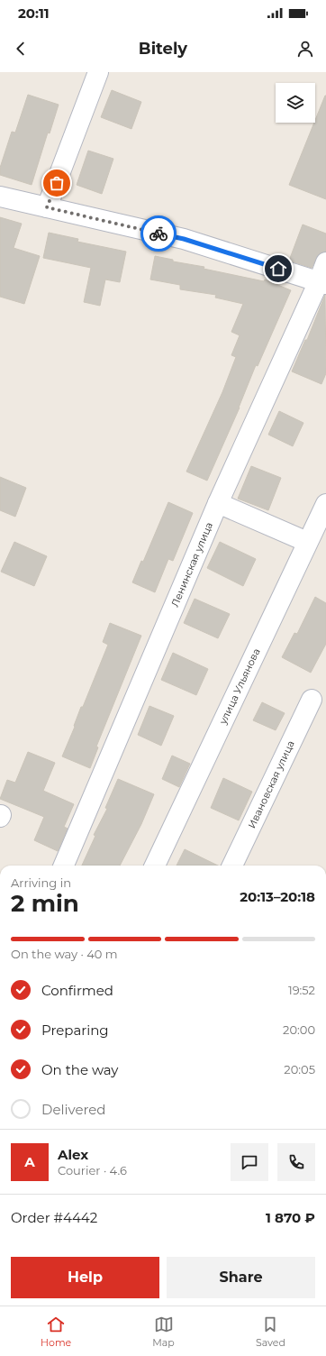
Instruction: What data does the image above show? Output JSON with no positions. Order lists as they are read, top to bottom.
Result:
{
  "streets": {
    "street": ["Ленинская улица", "улица Ульянова", "Ивановская улица"]
  },
  "page": {
    "status": "20:11",
    "header": "Bitely",
    "heading": ["2 min", "Arriving in", "20:13–20:18"],
    "panel": [
      "Alex",
      "Courier · 4.6",
      "Order #4442",
      "1 870 ₽"
    ],
    "bar": "On the way · 40 m",
    "list": [
      ["Confirmed", "19:52"],
      ["Preparing", "20:00"],
      ["On the way", "20:05"],
      "Delivered"
    ],
    "round": "A",
    "buttons": ["Help", "Share"],
    "tabs": ["Home", "Map", "Saved"]
  }
}
